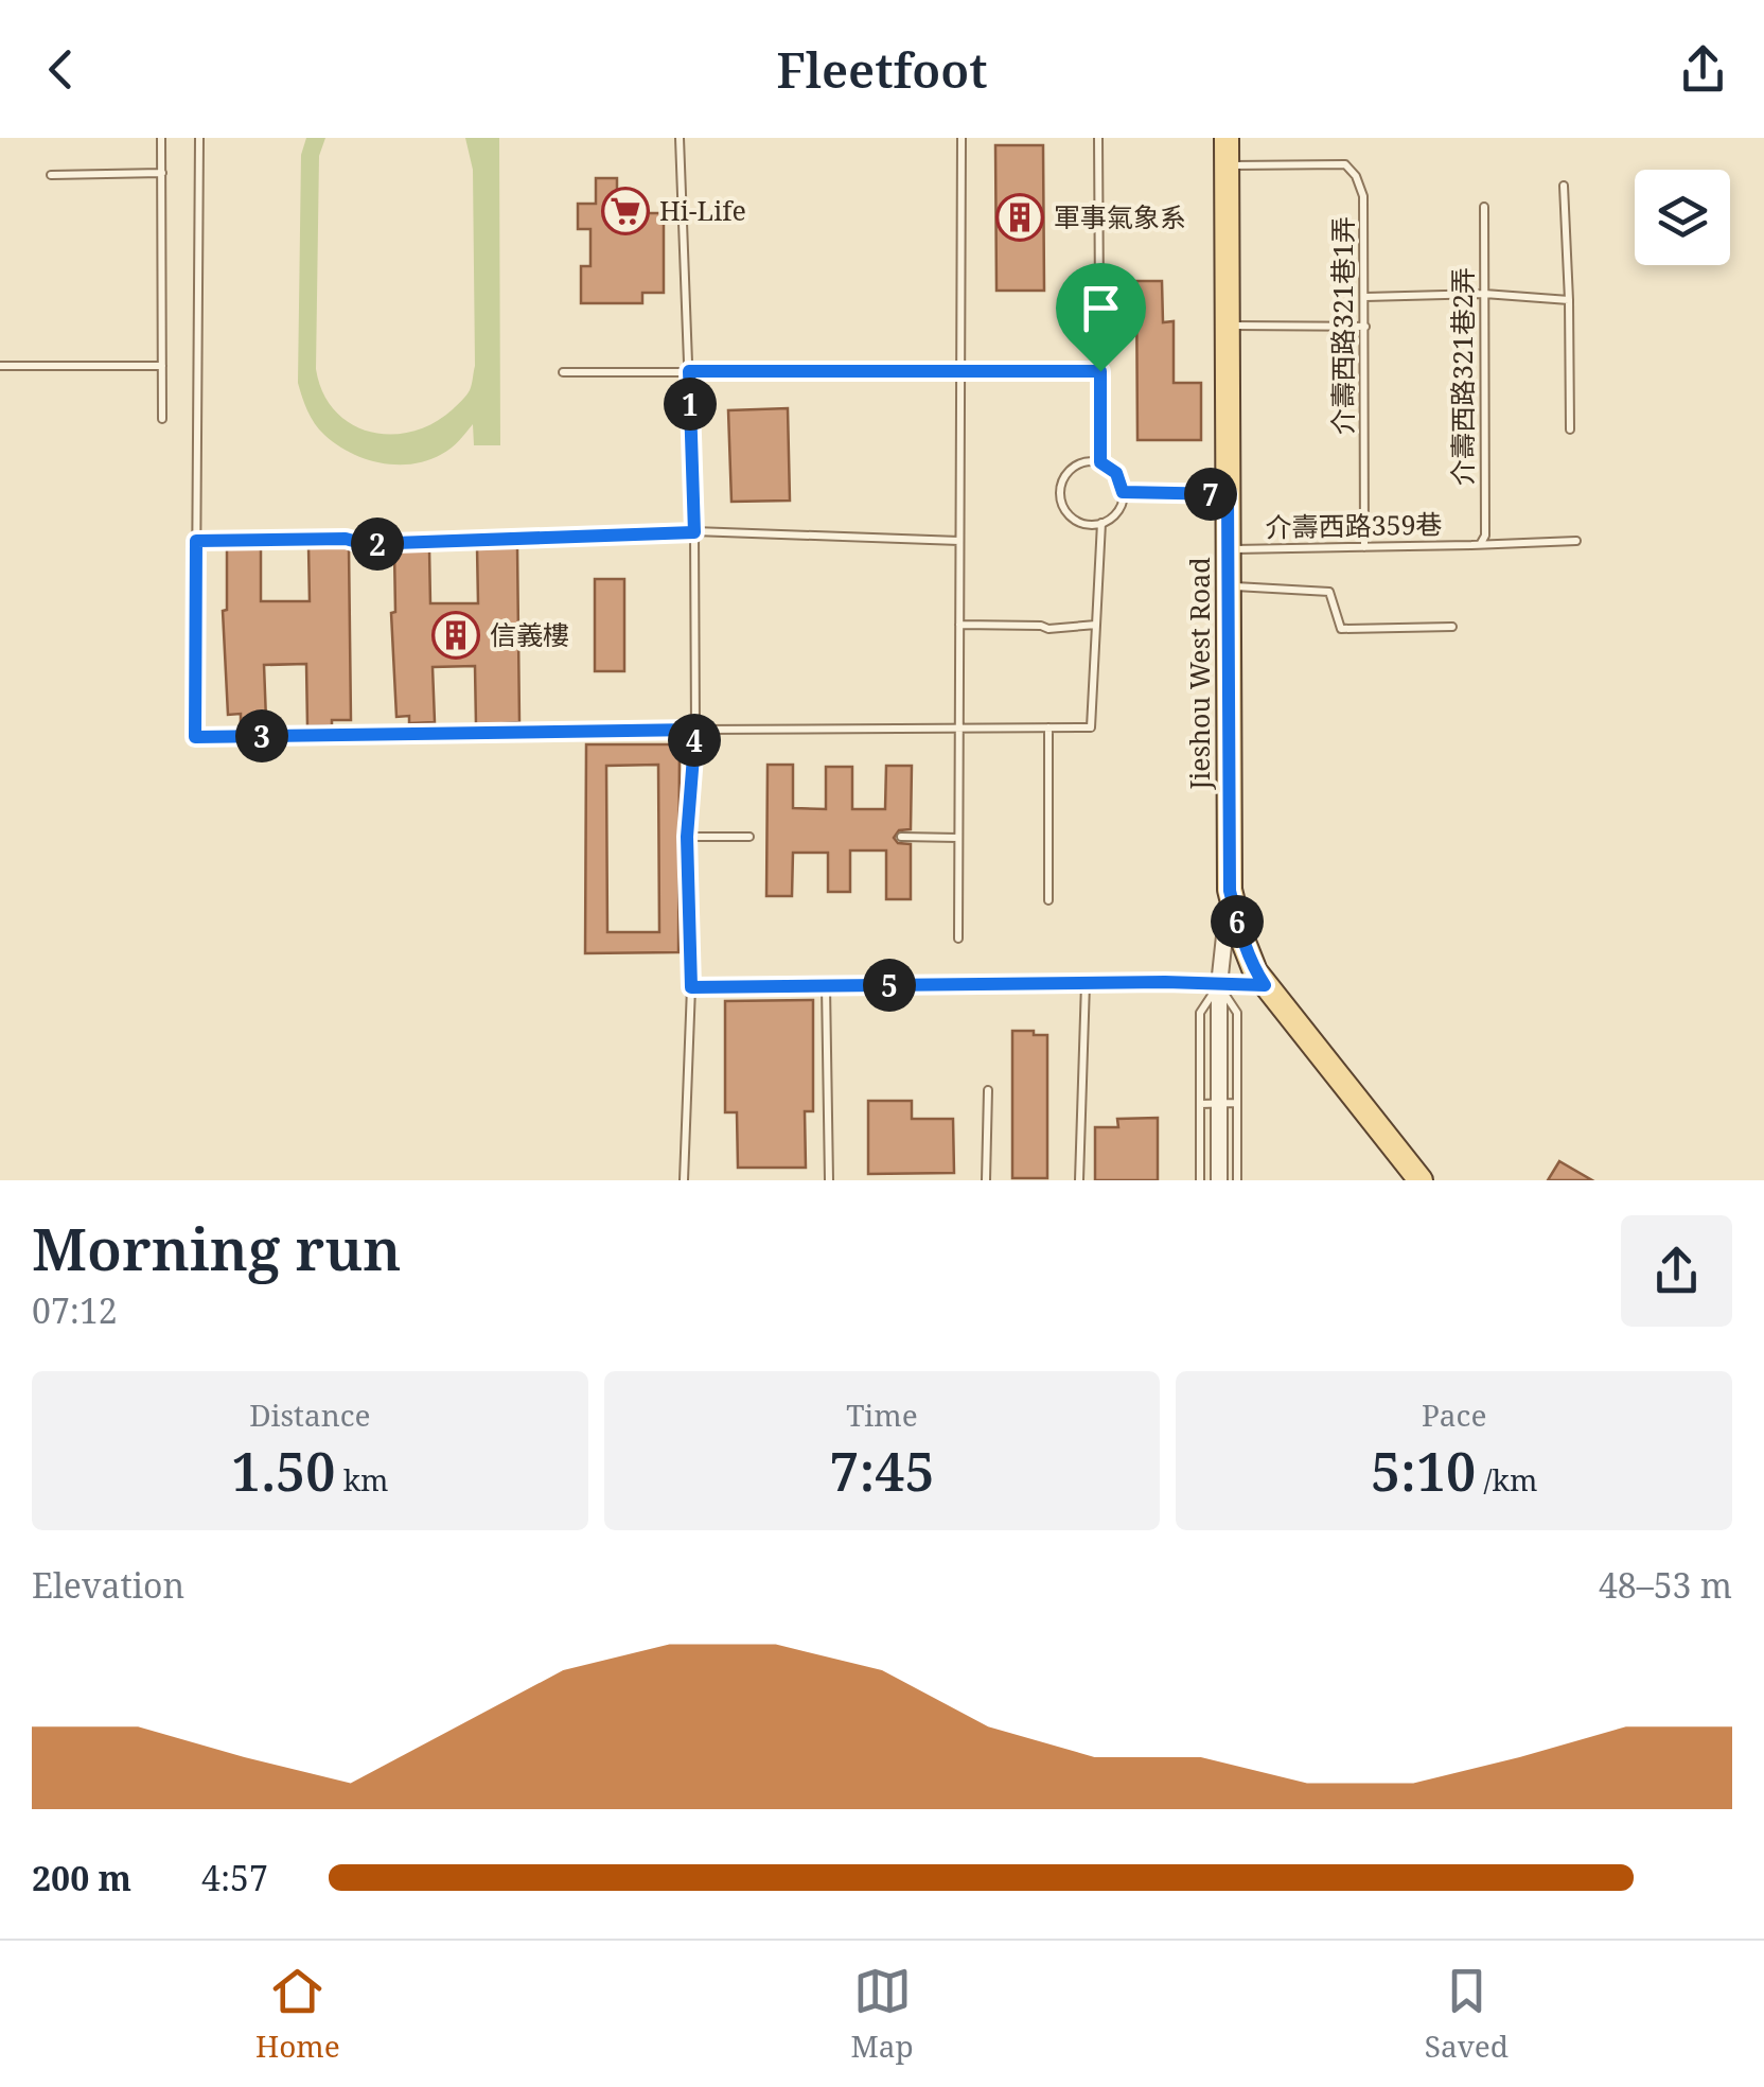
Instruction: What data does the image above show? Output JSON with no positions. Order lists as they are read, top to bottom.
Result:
{
  "streets": {
    "main road": ["Jieshou West Road"],
    "lane": ["介壽西路321巷1弄", "介壽西路321巷2弄", "介壽西路359巷"]
  },
  "crossings": [
    ["介壽西路321巷1弄", "介壽西路359巷"],
    ["介壽西路321巷1弄", "Jieshou West Road"],
    ["介壽西路321巷2弄", "介壽西路359巷"],
    ["介壽西路359巷", "Jieshou West Road"]
  ],
  "places": {
    "supermarket": ["Hi-Life"],
    "building": ["軍事氣象系", "信義樓"]
  },
  "page": {
    "header": "Fleetfoot",
    "pins": [
      "1",
      "7",
      "2",
      "3",
      "4",
      "6",
      "5"
    ],
    "heading": ["Morning run", "07:12"],
    "stats": [
      ["Distance", "1.50 km"],
      ["Time", "7:45"],
      ["Pace", "5:10 /km"]
    ],
    "chart": ["Elevation", "48–53 m"],
    "list": [
      {
        "name": "200 m",
        "note": "4:57"
      }
    ],
    "tabs": ["Home", "Map", "Saved"]
  }
}
